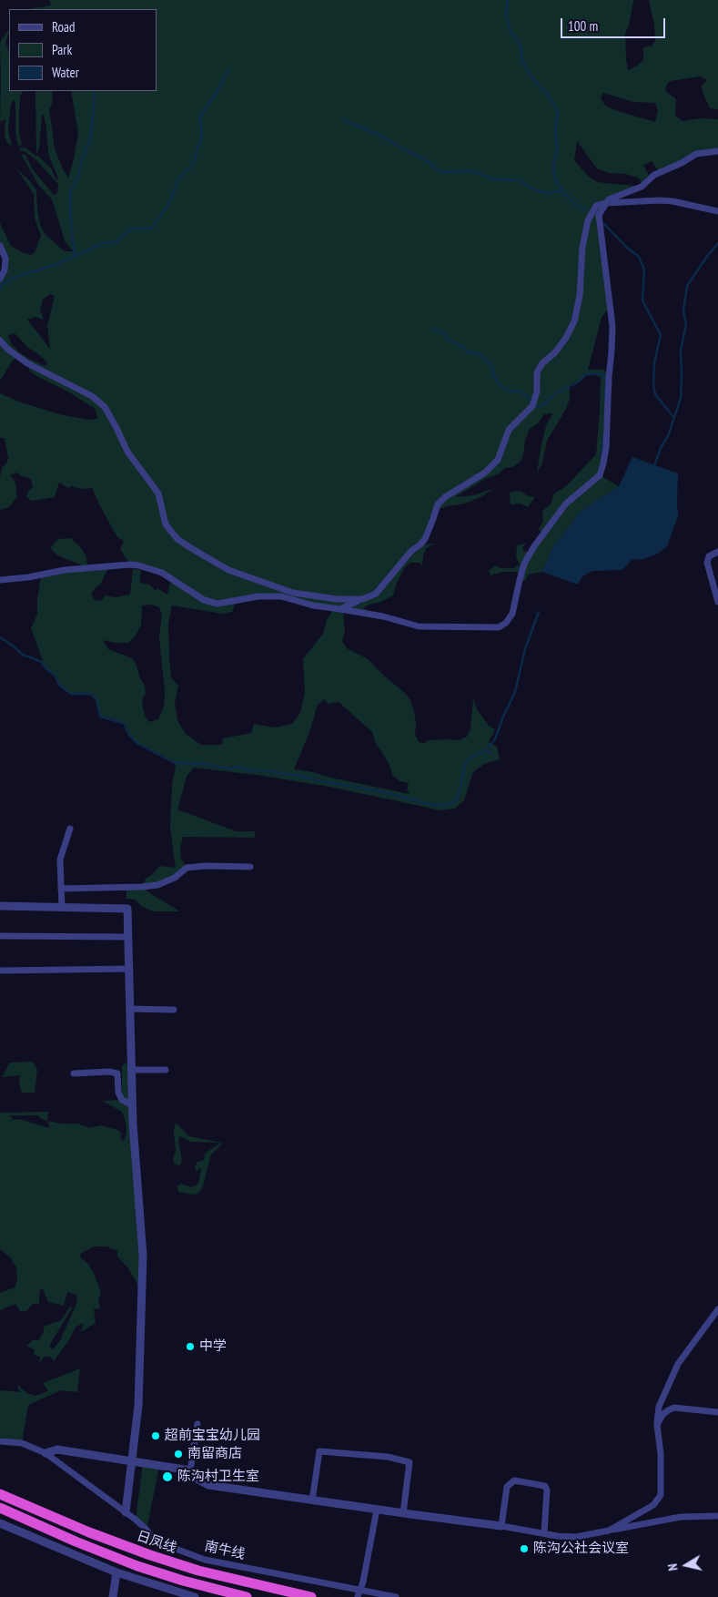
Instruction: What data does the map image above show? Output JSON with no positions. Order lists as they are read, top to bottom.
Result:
{
  "streets": {
    "highway": ["日凤线"],
    "street": ["南牛线"]
  },
  "places": [
    "中学",
    "超前宝宝幼儿园",
    "南留商店",
    "陈沟村卫生室",
    "陈沟公社会议室"
  ],
  "legend": ["Road", "Park", "Water"],
  "scale_bar": "100 m",
  "north": "left"
}
